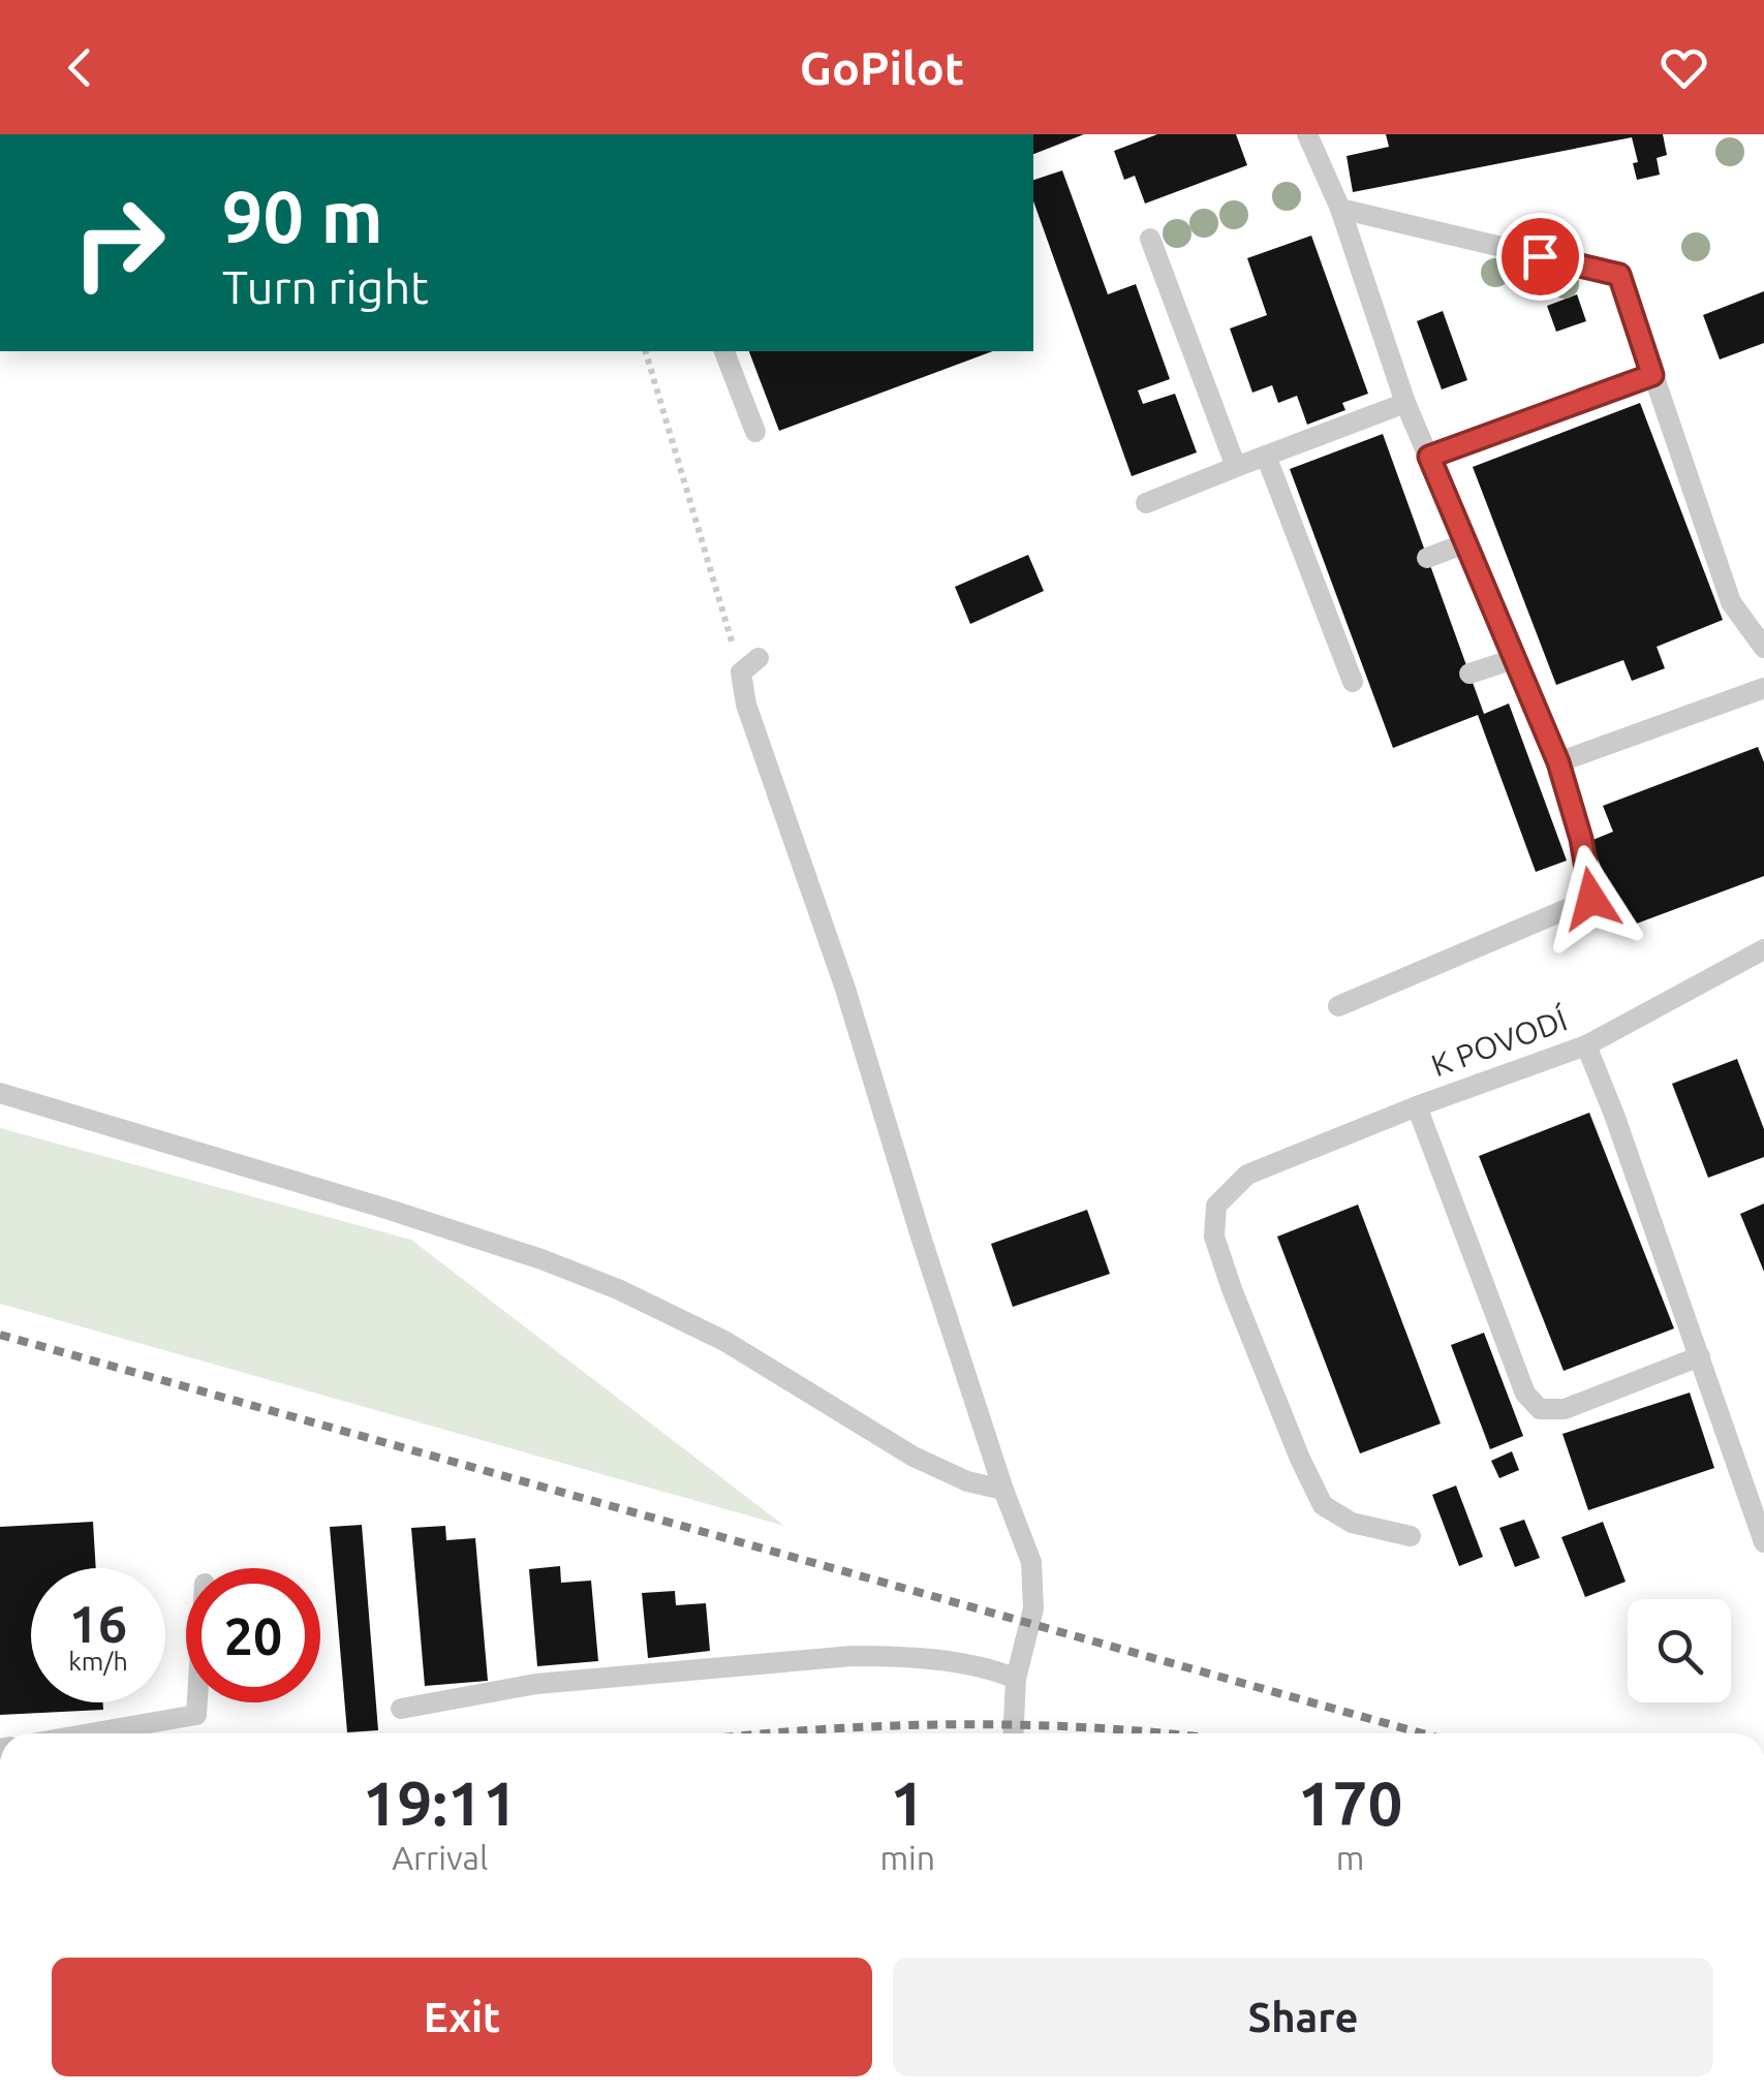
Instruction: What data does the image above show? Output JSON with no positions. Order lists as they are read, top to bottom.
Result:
{
  "streets": {
    "lane": ["K POVODÍ"]
  },
  "page": {
    "header": "GoPilot",
    "turn": ["90 m", "Turn right"],
    "speed": "16 km/h",
    "limit": "20",
    "eta": [
      "19:11",
      "Arrival",
      "1",
      "min",
      "170",
      "m"
    ],
    "buttons": ["Exit", "Share"]
  }
}
